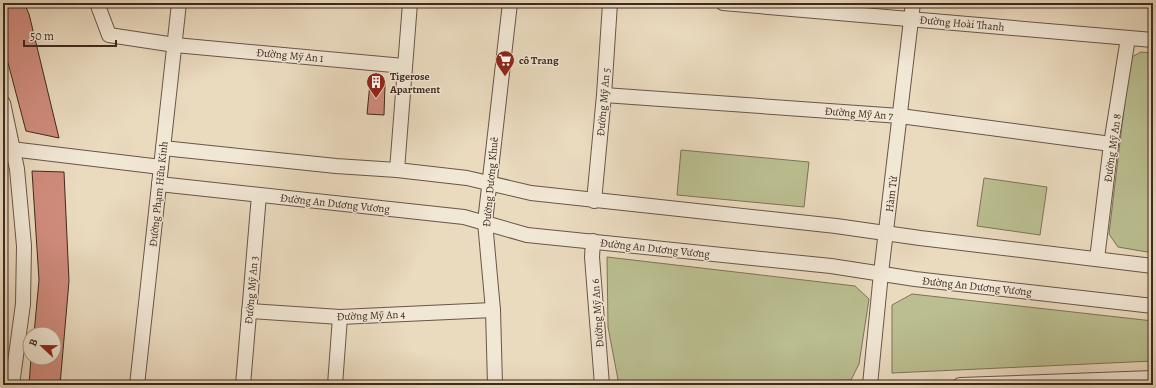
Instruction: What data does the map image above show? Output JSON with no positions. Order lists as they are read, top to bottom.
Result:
{
  "streets": {
    "street": [
      "Đường Hoài Thanh",
      "Đường Mỹ An 1",
      "Đường Mỹ An 5",
      "Đường Mỹ An 7",
      "Đường Mỹ An 8",
      "Đường Dương Khuê",
      "Đường Phạm Hữu Kính",
      "Hàm Tử",
      "Đường An Dương Vương",
      "Đường Mỹ An 3",
      "Đường Mỹ An 6",
      "Đường Mỹ An 4"
    ]
  },
  "crossings": [
    ["Đường Hoài Thanh", "Đường Mỹ An 8"],
    ["Đường Hoài Thanh", "Hàm Tử"],
    ["Đường Mỹ An 1", "Đường Phạm Hữu Kính"],
    ["Đường Mỹ An 5", "Đường Mỹ An 7"],
    ["Đường Mỹ An 7", "Đường Mỹ An 8"],
    ["Đường Mỹ An 7", "Hàm Tử"],
    ["Đường Dương Khuê", "Đường An Dương Vương"],
    ["Đường Dương Khuê", "Đường Mỹ An 4"],
    ["Đường Phạm Hữu Kính", "Đường An Dương Vương"],
    ["Hàm Tử", "Đường An Dương Vương"],
    ["Đường An Dương Vương", "Đường Mỹ An 3"],
    ["Đường An Dương Vương", "Đường Mỹ An 6"],
    ["Đường Mỹ An 3", "Đường Mỹ An 4"]
  ],
  "places": {
    "supermarket": ["cô Trang"],
    "building": ["Tigerose Apartment"]
  },
  "scale_bar": "50 m",
  "north": "left"
}
